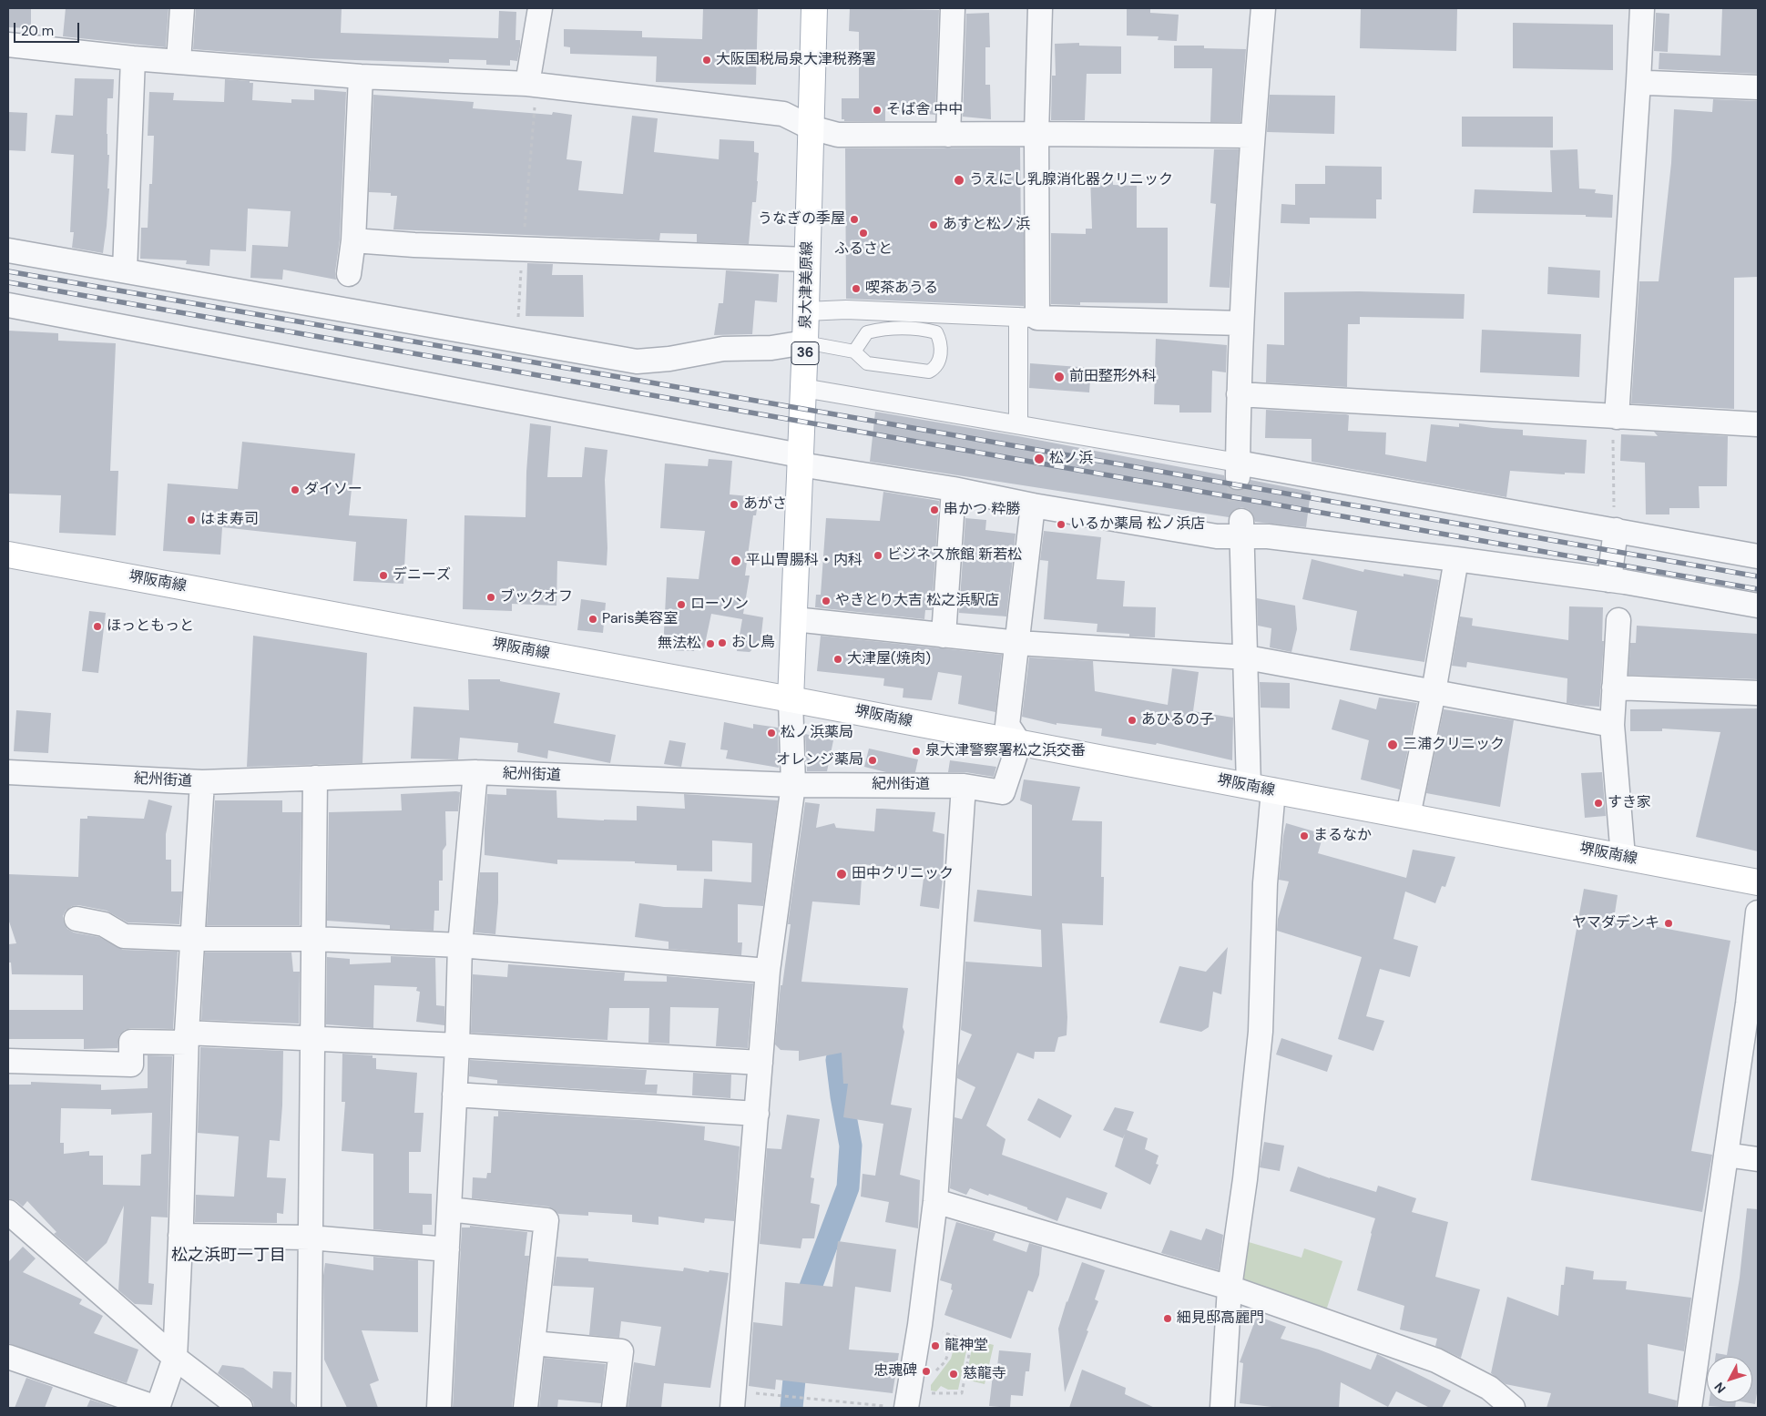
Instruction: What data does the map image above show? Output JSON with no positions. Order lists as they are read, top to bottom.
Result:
{
  "streets": {
    "main road": ["泉大津美原線", "36", "堺阪南線"],
    "street": ["紀州街道"]
  },
  "crossings": [
    ["泉大津美原線", "堺阪南線"],
    ["堺阪南線", "紀州街道"]
  ],
  "districts": ["松之浜町一丁目"],
  "places": [
    "大阪国税局泉大津税務署",
    "そば舎 中中",
    "うえにし乳腺消化器クリニック",
    "うなぎの季屋",
    "あすと松ノ浜",
    "ふるさと",
    "喫茶あうる",
    "前田整形外科",
    "松ノ浜",
    "ダイソー",
    "あがさ",
    "串かつ 粋勝",
    "はま寿司",
    "いるか薬局 松ノ浜店",
    "ビジネス旅館 新若松",
    "平山胃腸科・内科",
    "デニーズ",
    "ブックオフ",
    "やきとり大吉 松之浜駅店",
    "ローソン",
    "Paris美容室",
    "ほっともっと",
    "おし鳥",
    "無法松",
    "大津屋(焼肉)",
    "あひるの子",
    "松ノ浜薬局",
    "三浦クリニック",
    "泉大津警察署松之浜交番",
    "オレンジ薬局",
    "すき家",
    "まるなか",
    "田中クリニック",
    "ヤマダデンキ",
    "細見邸高麗門",
    "龍神堂",
    "忠魂碑",
    "慈龍寺"
  ],
  "scale_bar": "20 m",
  "north": "bottom left"
}
